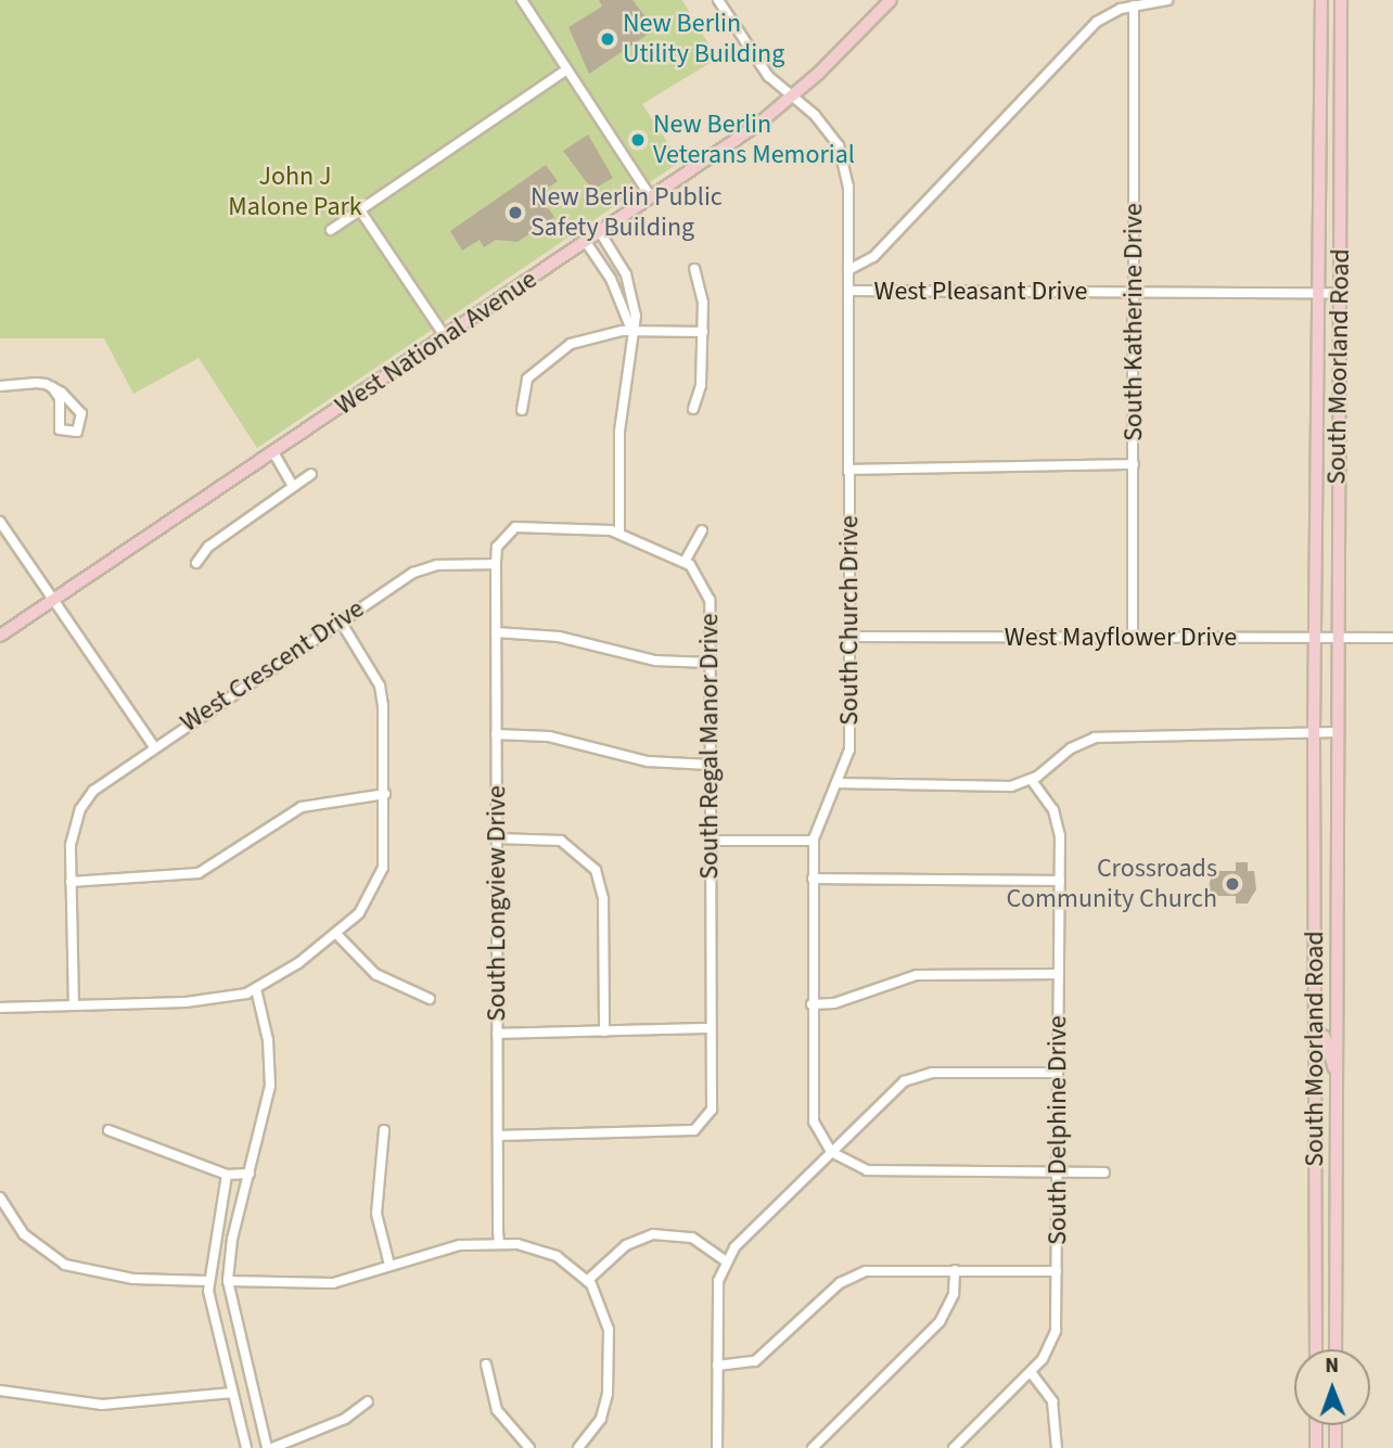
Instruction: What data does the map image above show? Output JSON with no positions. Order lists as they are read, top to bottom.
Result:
{
  "streets": {
    "main road": ["West National Avenue", "South Moorland Road"],
    "street": [
      "West Pleasant Drive",
      "South Katherine Drive",
      "South Church Drive",
      "West Mayflower Drive",
      "West Crescent Drive",
      "South Regal Manor Drive",
      "South Longview Drive",
      "South Delphine Drive"
    ]
  },
  "crossings": [
    ["West Pleasant Drive", "South Katherine Drive"],
    ["West Pleasant Drive", "South Moorland Road"],
    ["West Pleasant Drive", "South Church Drive"],
    ["South Katherine Drive", "West Mayflower Drive"],
    ["West National Avenue", "South Church Drive"],
    ["South Moorland Road", "West Mayflower Drive"],
    ["South Church Drive", "West Mayflower Drive"],
    ["West Crescent Drive", "South Longview Drive"],
    ["South Regal Manor Drive", "South Longview Drive"]
  ],
  "parks": ["John J Malone Park"],
  "places": [
    "New Berlin Utility Building",
    "New Berlin Veterans Memorial",
    "New Berlin Public Safety Building",
    "Crossroads Community Church"
  ],
  "north": "top"
}
